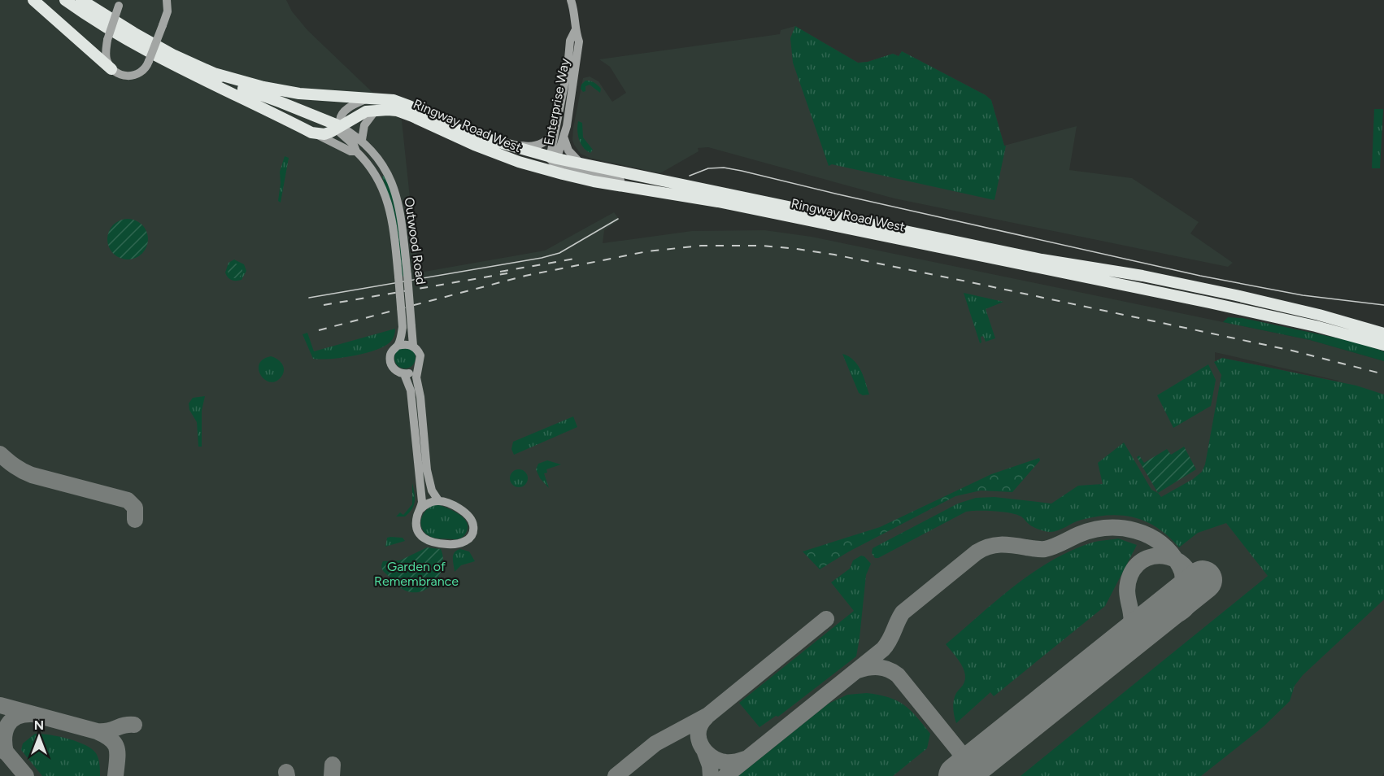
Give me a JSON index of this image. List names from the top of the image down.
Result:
{
  "streets": {
    "highway": ["Ringway Road West"],
    "street": ["Enterprise Way", "Outwood Road"]
  },
  "crossings": [
    ["Enterprise Way", "Ringway Road West"],
    ["Ringway Road West", "Outwood Road"]
  ],
  "parks": ["Garden of Remembrance"],
  "north": "top"
}
